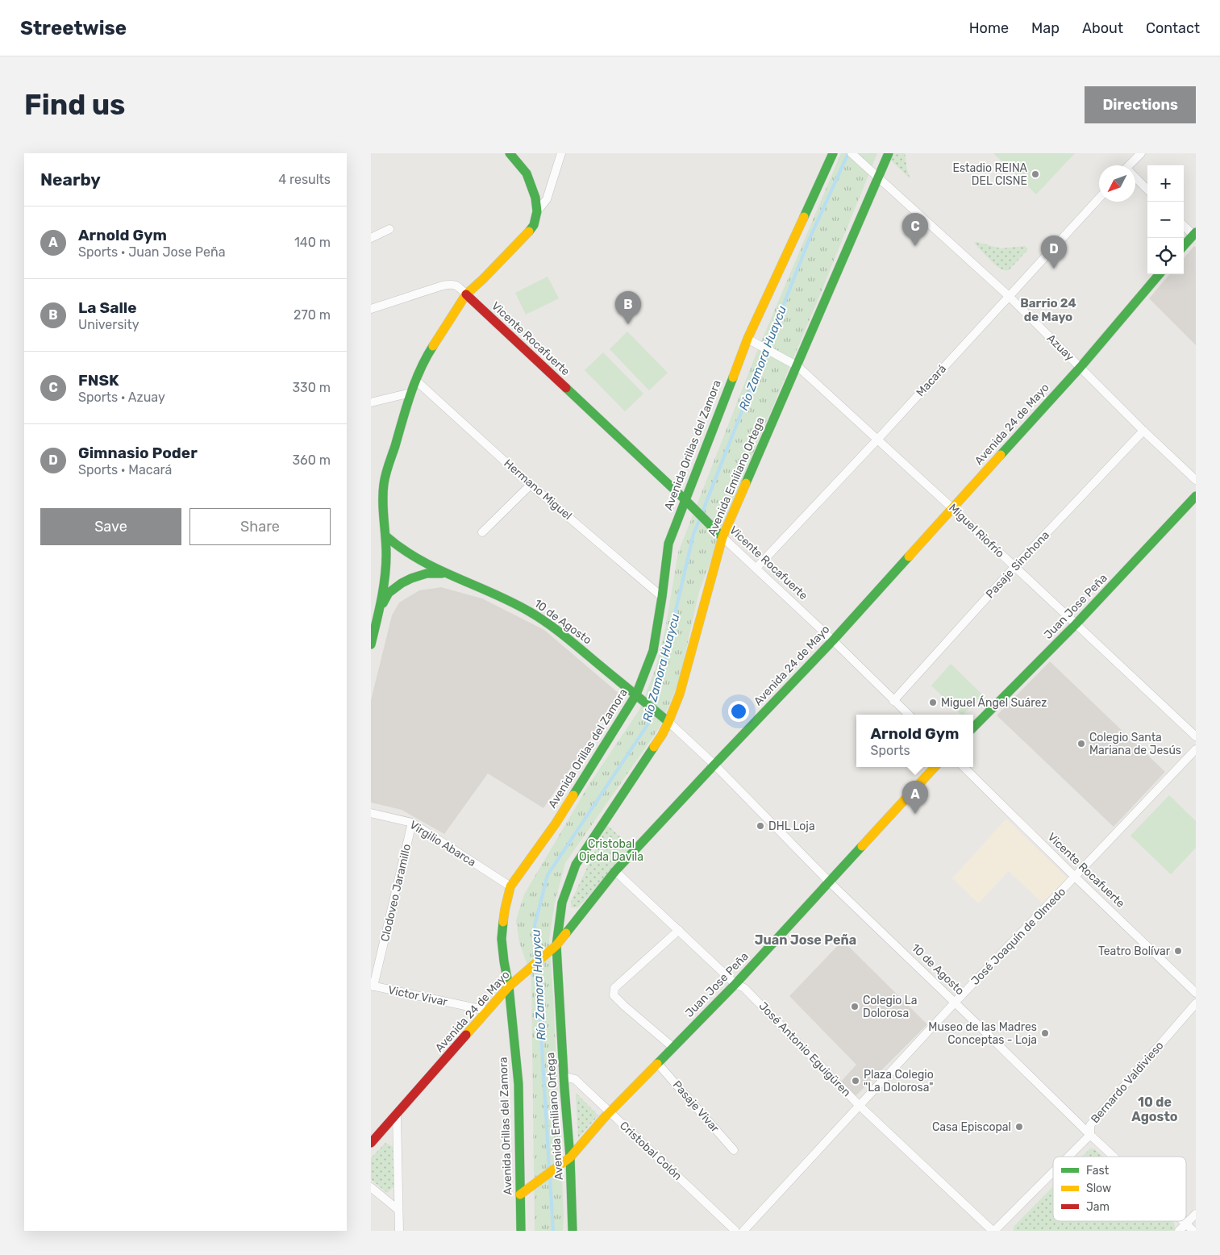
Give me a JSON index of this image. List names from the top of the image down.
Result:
{
  "streets": {
    "street": [
      "Vicente Rocafuerte",
      "Azuay",
      "Macará",
      "Avenida 24 de Mayo",
      "Avenida Orillas del Zamora",
      "Avenida Emiliano Ortega",
      "Hermano Miguel",
      "Miguel Riofrío",
      "Pasaje Sinchona",
      "Juan Jose Peña",
      "10 de Agosto",
      "Virgilio Abarca",
      "Clodoveo Jaramillo",
      "José Joaquín de Olmedo",
      "Victor Vivar",
      "José Antonio Eguigüren",
      "Bernardo Valdivieso",
      "Pasaje Vivar",
      "Cristobal Colón"
    ]
  },
  "crossings": [
    ["Vicente Rocafuerte", "Macará"],
    ["Vicente Rocafuerte", "Avenida 24 de Mayo"],
    ["Vicente Rocafuerte", "Avenida Orillas del Zamora"],
    ["Vicente Rocafuerte", "Avenida Emiliano Ortega"],
    ["Vicente Rocafuerte", "Pasaje Sinchona"],
    ["Vicente Rocafuerte", "José Joaquín de Olmedo"],
    ["Azuay", "Macará"],
    ["Azuay", "Avenida 24 de Mayo"],
    ["Azuay", "Avenida Emiliano Ortega"],
    ["Azuay", "Pasaje Sinchona"],
    ["Macará", "Miguel Riofrío"],
    ["Avenida 24 de Mayo", "Avenida Orillas del Zamora"],
    ["Avenida 24 de Mayo", "Avenida Emiliano Ortega"],
    ["Avenida 24 de Mayo", "Miguel Riofrío"],
    ["Avenida 24 de Mayo", "10 de Agosto"],
    ["Avenida 24 de Mayo", "Victor Vivar"],
    ["Avenida 24 de Mayo", "José Antonio Eguigüren"],
    ["Avenida Orillas del Zamora", "Hermano Miguel"],
    ["Avenida Orillas del Zamora", "Miguel Riofrío"],
    ["Avenida Orillas del Zamora", "Juan Jose Peña"],
    ["Avenida Orillas del Zamora", "10 de Agosto"],
    ["Avenida Orillas del Zamora", "Virgilio Abarca"],
    ["Avenida Emiliano Ortega", "Miguel Riofrío"],
    ["Avenida Emiliano Ortega", "Juan Jose Peña"],
    ["Avenida Emiliano Ortega", "10 de Agosto"],
    ["Avenida Emiliano Ortega", "Cristobal Colón"],
    ["Miguel Riofrío", "Pasaje Sinchona"],
    ["Miguel Riofrío", "Juan Jose Peña"],
    ["Juan Jose Peña", "10 de Agosto"],
    ["Juan Jose Peña", "José Antonio Eguigüren"],
    ["Juan Jose Peña", "Pasaje Vivar"],
    ["Juan Jose Peña", "Cristobal Colón"],
    ["10 de Agosto", "José Joaquín de Olmedo"],
    ["10 de Agosto", "Bernardo Valdivieso"],
    ["Virgilio Abarca", "Clodoveo Jaramillo"],
    ["Clodoveo Jaramillo", "Victor Vivar"],
    ["José Joaquín de Olmedo", "José Antonio Eguigüren"],
    ["José Antonio Eguigüren", "Bernardo Valdivieso"]
  ],
  "districts": ["Barrio 24 de Mayo", "Juan Jose Peña", "10 de Agosto"],
  "water": ["Río Zamora Huaycu"],
  "parks": ["Cristobal Ojeda Davila"],
  "places": [
    "Estadio REINA DEL CISNE",
    "Miguel Ángel Suárez",
    "Colegio Santa Mariana de Jesús",
    "DHL Loja",
    "Teatro Bolívar",
    "Colegio La Dolorosa",
    "Museo de las Madres Conceptas - Loja",
    "Plaza Colegio \"La Dolorosa\"",
    "Casa Episcopal"
  ],
  "legend": ["Fast", "Slow", "Jam"],
  "north": "bottom left",
  "page": {
    "header": "Streetwise",
    "nav": [
      "Home",
      "Map",
      "About",
      "Contact"
    ],
    "buttons": [
      "Directions",
      ["Save", "Share"]
    ],
    "title": "Find us",
    "heading": ["Nearby", "4 results"],
    "map_buttons": ["+", "−"],
    "list": [
      {
        "mark": "A",
        "name": "Arnold Gym",
        "note": "Sports · Juan Jose Peña",
        "value": "140 m"
      },
      {
        "mark": "B",
        "name": "La Salle",
        "note": "University",
        "value": "270 m"
      },
      {
        "mark": "C",
        "name": "FNSK",
        "note": "Sports · Azuay",
        "value": "330 m"
      },
      {
        "mark": "D",
        "name": "Gimnasio Poder",
        "note": "Sports · Macará",
        "value": "360 m"
      }
    ],
    "pins": [
      "C",
      "D",
      "B",
      "A"
    ],
    "popup": ["Arnold Gym", "Sports"]
  }
}
